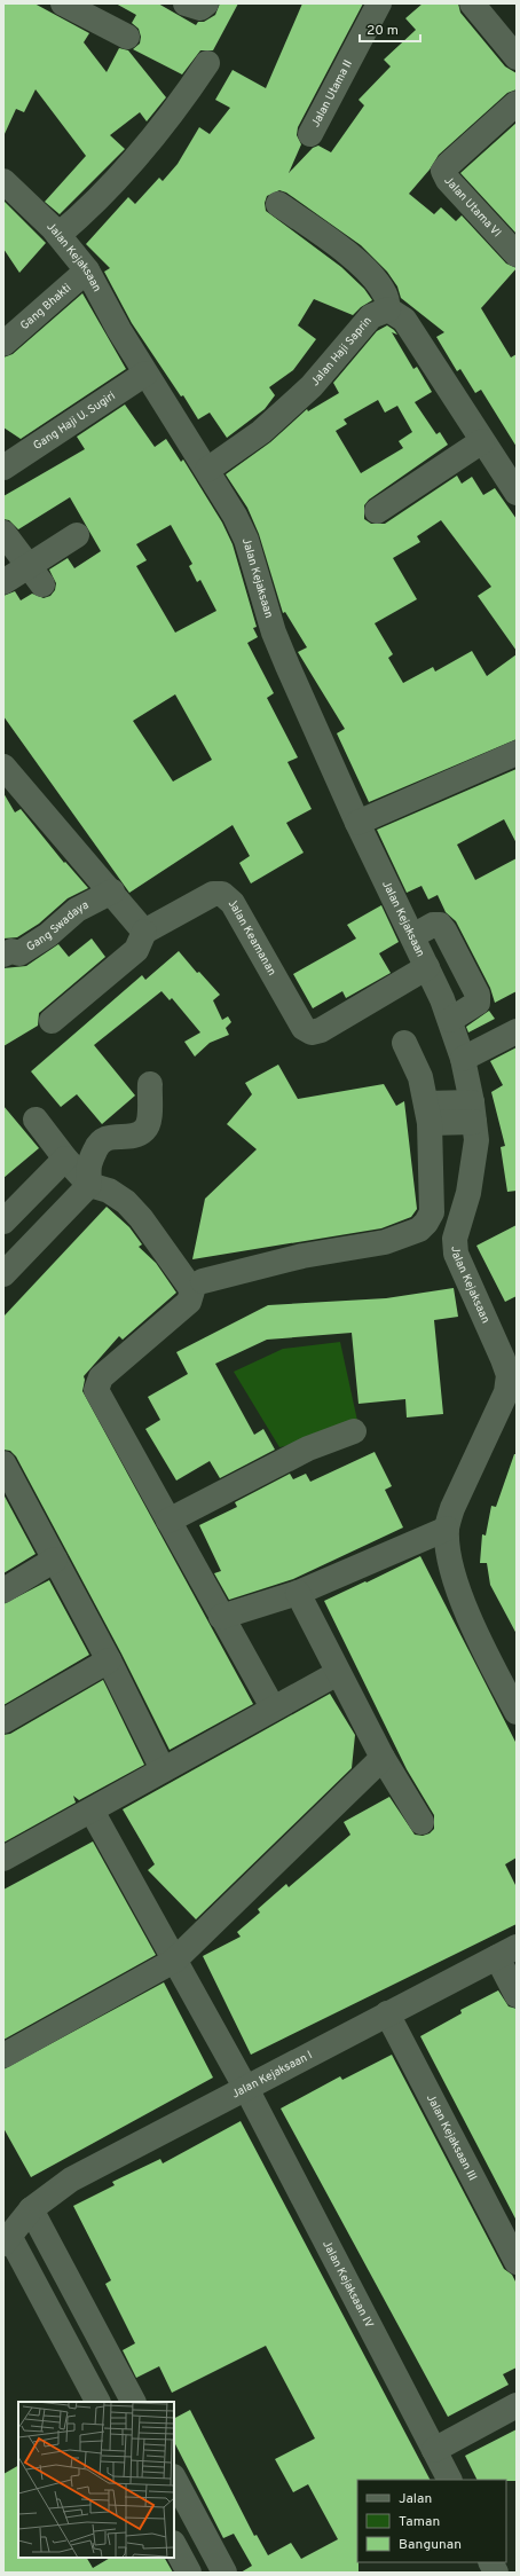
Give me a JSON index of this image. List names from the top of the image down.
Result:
{
  "streets": {
    "street": [
      "Jalan Utama II",
      "Jalan Utama VI",
      "Jalan Kejaksaan",
      "Gang Bhakti",
      "Jalan Haji Saprin",
      "Gang Haji U. Sugiri",
      "Gang Swadaya",
      "Jalan Keamanan",
      "Jalan Kejaksaan I",
      "Jalan Kejaksaan III",
      "Jalan Kejaksaan IV"
    ]
  },
  "crossings": [
    ["Jalan Kejaksaan", "Gang Bhakti"],
    ["Jalan Kejaksaan", "Jalan Haji Saprin"],
    ["Jalan Kejaksaan", "Gang Haji U. Sugiri"],
    ["Jalan Kejaksaan", "Jalan Keamanan"],
    ["Jalan Kejaksaan I", "Jalan Kejaksaan III"],
    ["Jalan Kejaksaan I", "Jalan Kejaksaan IV"]
  ],
  "legend": ["Jalan", "Taman", "Bangunan"],
  "scale_bar": "20 m"
}
